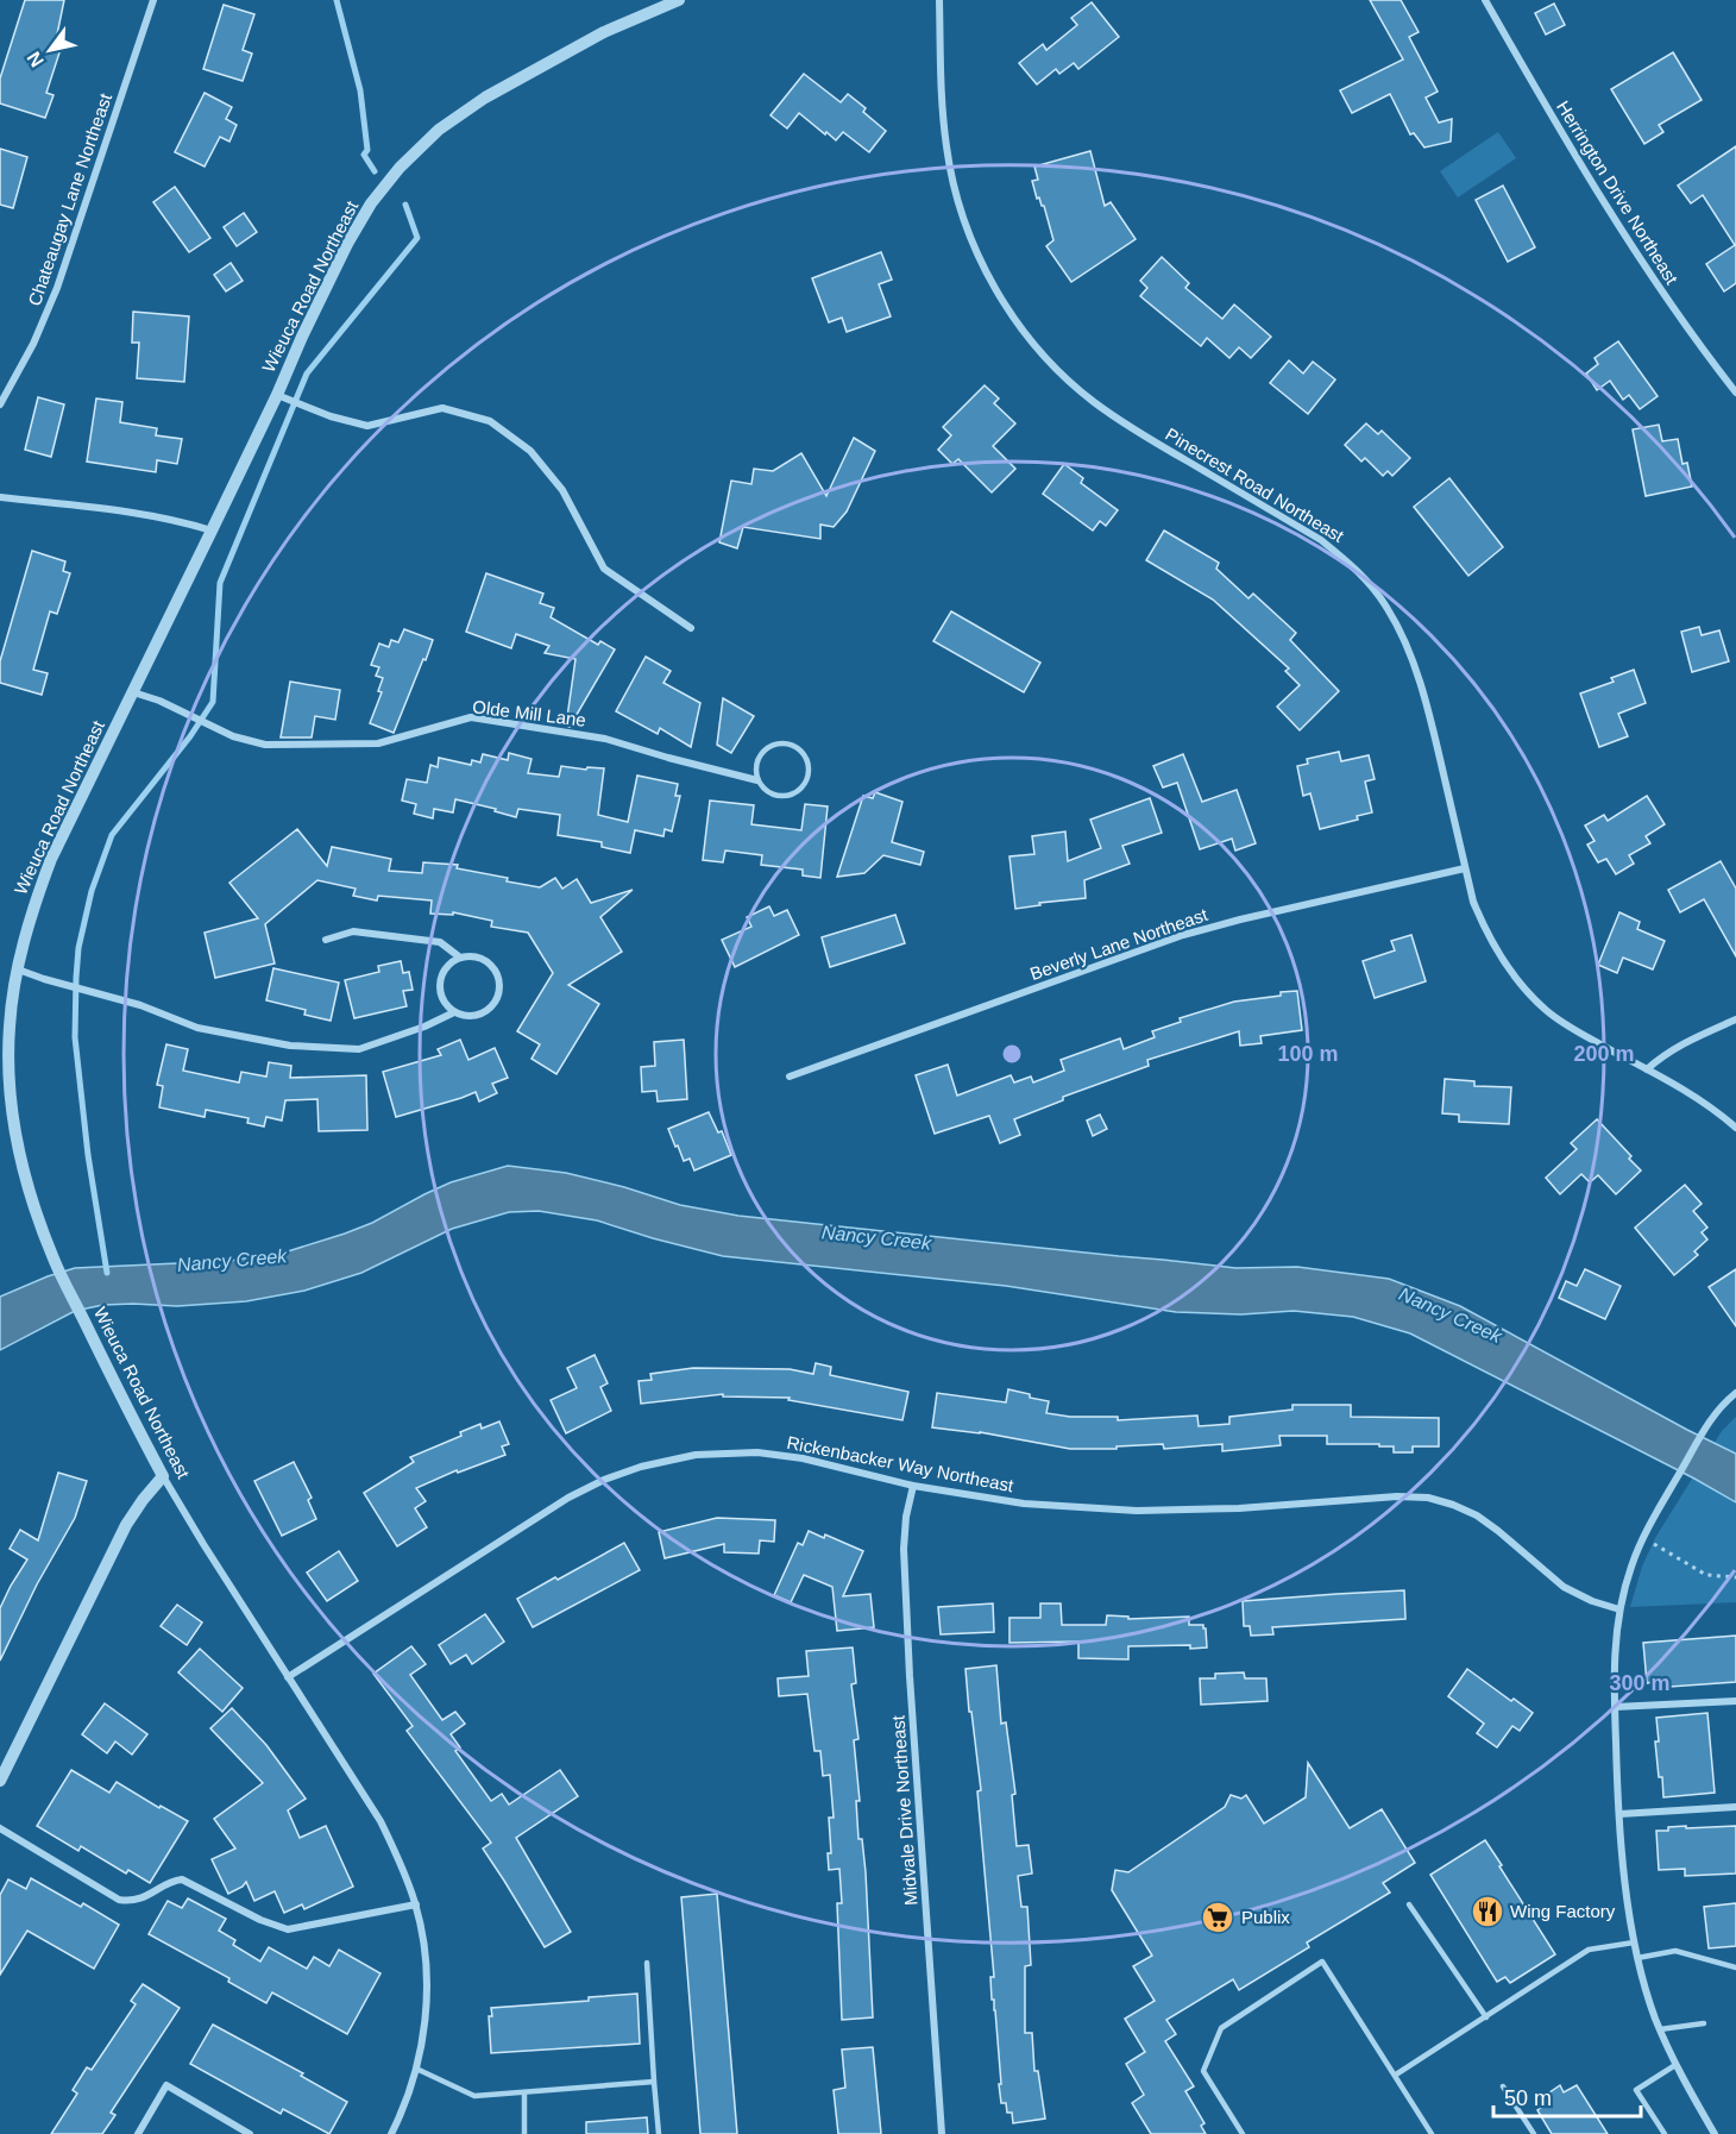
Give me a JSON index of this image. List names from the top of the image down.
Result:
{
  "streets": {
    "street": [
      "Herrington Drive Northeast",
      "Chateaugay Lane Northeast",
      "Wieuca Road Northeast",
      "Pinecrest Road Northeast",
      "Olde Mill Lane",
      "Beverly Lane Northeast",
      "Rickenbacker Way Northeast",
      "Midvale Drive Northeast"
    ]
  },
  "crossings": [
    ["Wieuca Road Northeast", "Olde Mill Lane"],
    ["Wieuca Road Northeast", "Rickenbacker Way Northeast"],
    ["Pinecrest Road Northeast", "Beverly Lane Northeast"],
    ["Rickenbacker Way Northeast", "Midvale Drive Northeast"]
  ],
  "water": ["Nancy Creek"],
  "places": {
    "restaurant": ["Wing Factory"],
    "supermarket": ["Publix"]
  },
  "scale_bar": "50 m",
  "north": "bottom left",
  "rings": ["100 m", "200 m", "300 m"]
}
